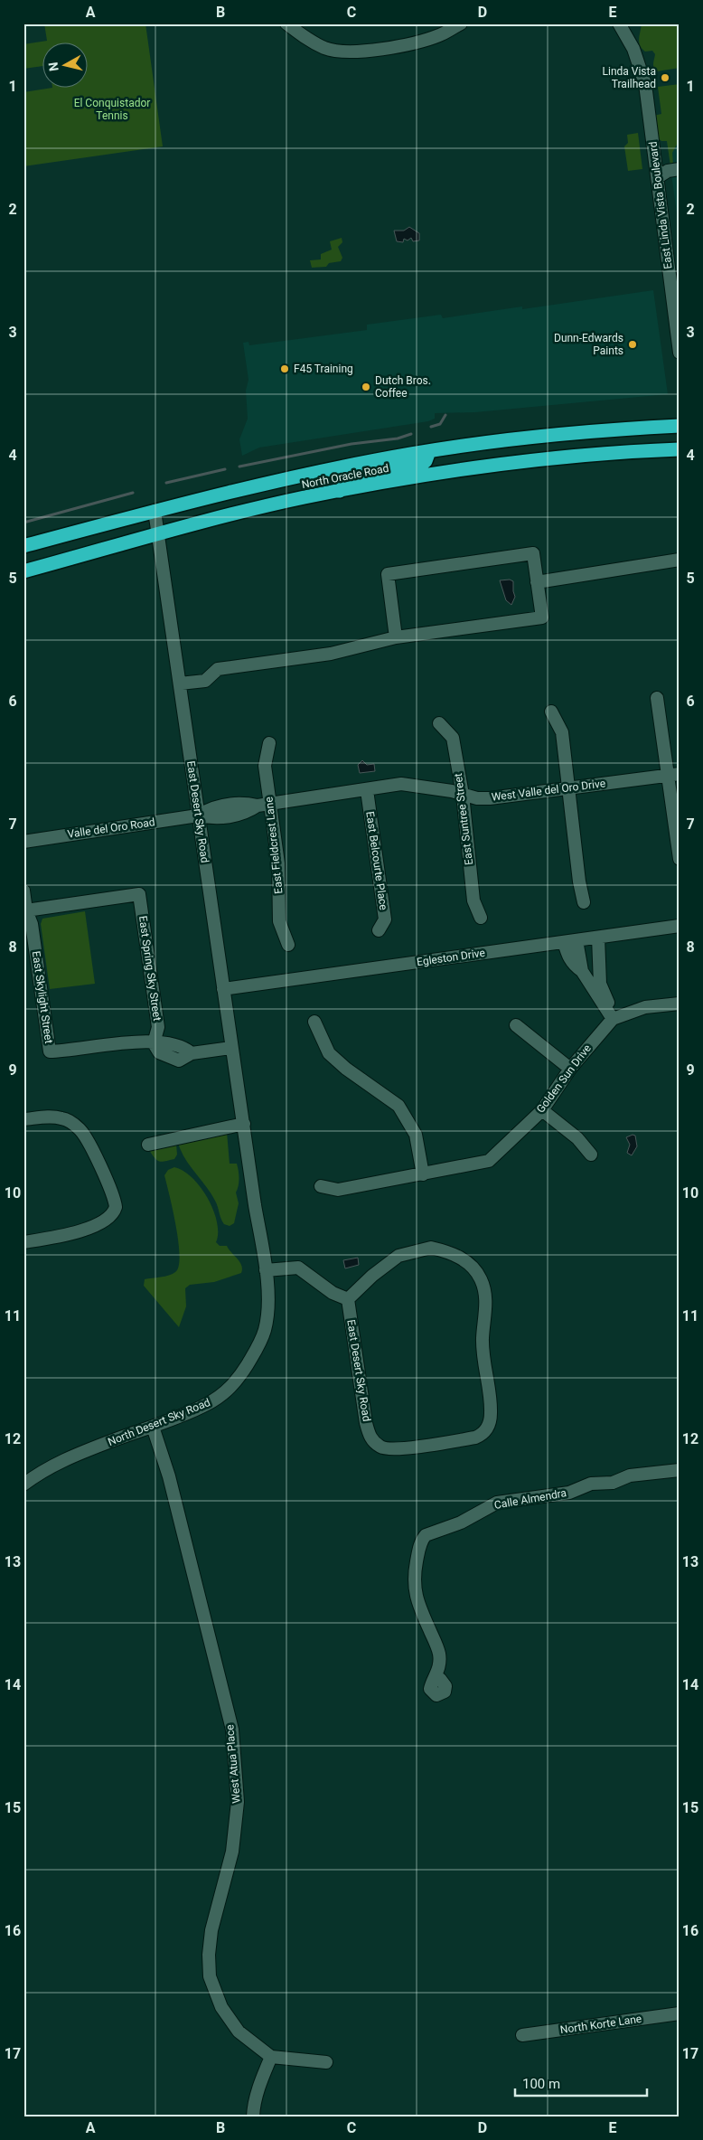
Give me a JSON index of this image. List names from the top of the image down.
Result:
{
  "streets": {
    "highway": ["North Oracle Road"],
    "street": [
      "East Linda Vista Boulevard",
      "West Valle del Oro Drive",
      "East Desert Sky Road",
      "East Suntree Street",
      "Valle del Oro Road",
      "East Fieldcrest Lane",
      "East Belcourte Place",
      "Egleston Drive",
      "East Spring Sky Street",
      "East Skylight Street",
      "Golden Sun Drive",
      "North Desert Sky Road",
      "Calle Almendra",
      "West Atua Place",
      "North Korte Lane"
    ]
  },
  "crossings": [
    ["North Oracle Road", "East Desert Sky Road"],
    ["West Valle del Oro Drive", "East Desert Sky Road"],
    ["West Valle del Oro Drive", "East Suntree Street"],
    ["West Valle del Oro Drive", "Valle del Oro Road"],
    ["West Valle del Oro Drive", "East Fieldcrest Lane"],
    ["West Valle del Oro Drive", "East Belcourte Place"],
    ["East Desert Sky Road", "Valle del Oro Road"],
    ["East Desert Sky Road", "Egleston Drive"],
    ["East Desert Sky Road", "North Desert Sky Road"],
    ["East Spring Sky Street", "East Skylight Street"],
    ["North Desert Sky Road", "West Atua Place"]
  ],
  "parks": ["El Conquistador Tennis"],
  "places": [
    "Linda Vista Trailhead",
    "Dunn-Edwards Paints",
    "F45 Training",
    "Dutch Bros. Coffee"
  ],
  "scale_bar": "100 m",
  "north": "left",
  "grid": {
    "columns": [
      "A",
      "B",
      "C",
      "D",
      "E"
    ],
    "rows": [
      "1",
      "2",
      "3",
      "4",
      "5",
      "6",
      "7",
      "8",
      "9",
      "10",
      "11",
      "12",
      "13",
      "14",
      "15",
      "16",
      "17"
    ]
  }
}
